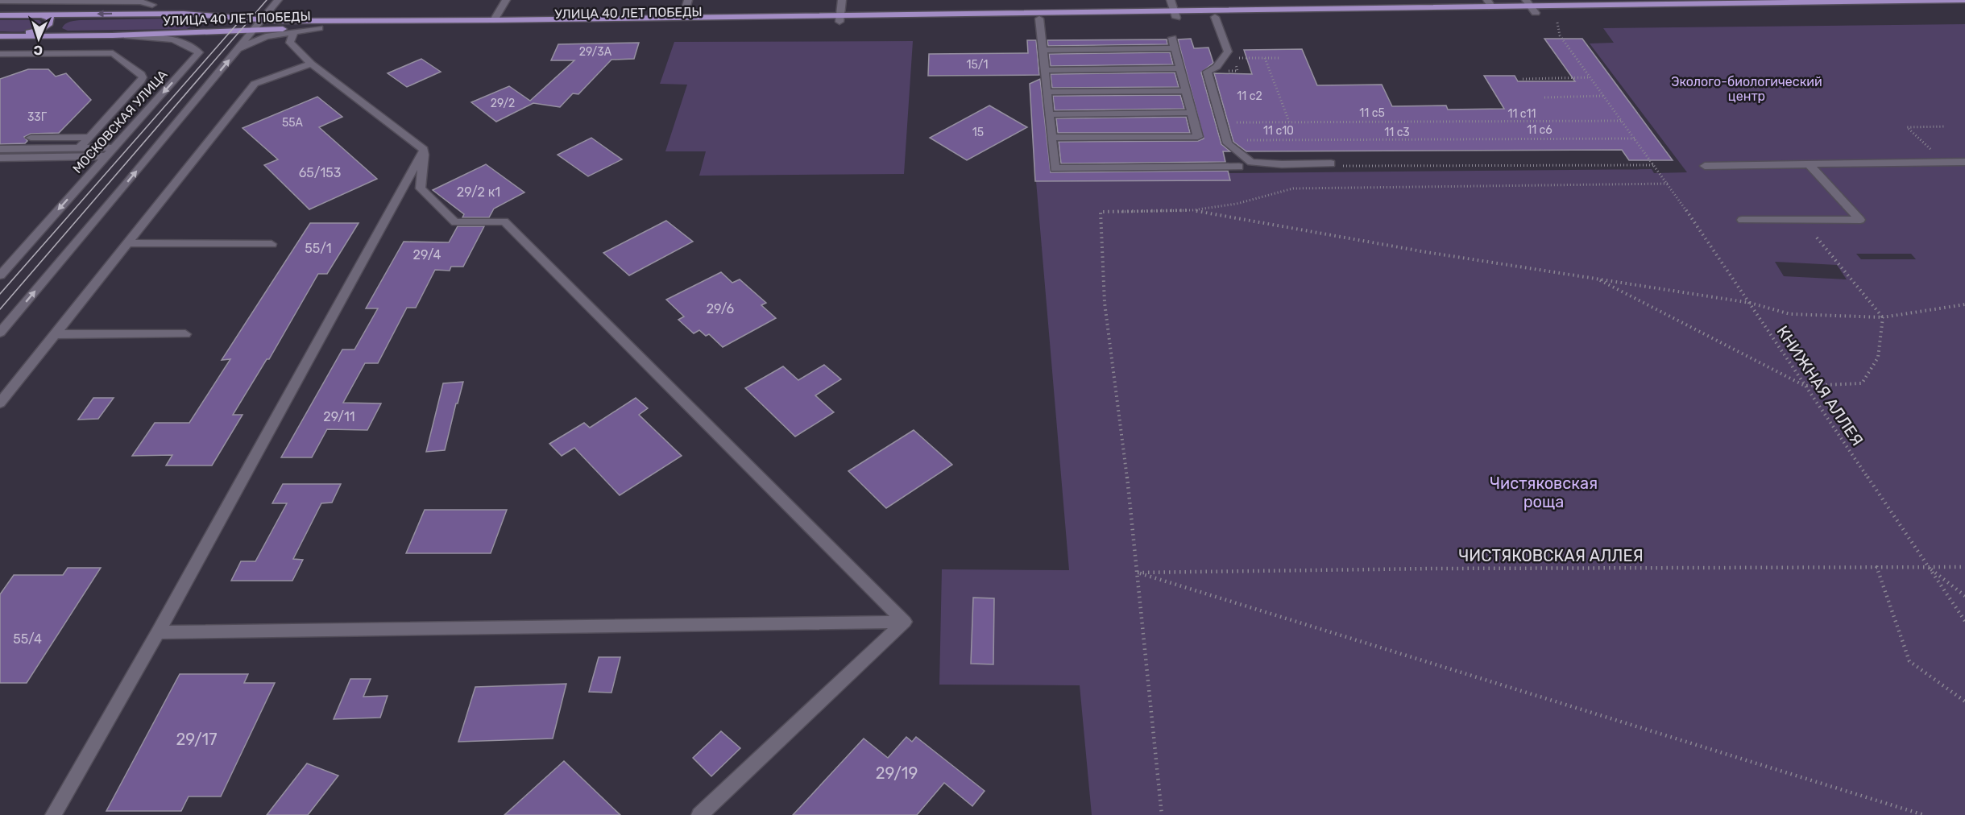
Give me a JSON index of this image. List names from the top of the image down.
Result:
{
  "streets": {
    "main road": ["УЛИЦА 40 ЛЕТ ПОБЕДЫ"],
    "street": ["МОСКОВСКАЯ УЛИЦА"],
    "path": ["КНИЖНАЯ АЛЛЕЯ", "ЧИСТЯКОВСКАЯ АЛЛЕЯ"]
  },
  "crossings": [
    ["УЛИЦА 40 ЛЕТ ПОБЕДЫ", "МОСКОВСКАЯ УЛИЦА"],
    ["КНИЖНАЯ АЛЛЕЯ", "ЧИСТЯКОВСКАЯ АЛЛЕЯ"]
  ],
  "parks": ["Эколого-биологический центр", "Чистяковская роща"],
  "house_numbers": [
    "29/3А",
    "15/1",
    "11 с2",
    "29/2",
    "11 с5",
    "11 с11",
    "33Г",
    "55А",
    "11 с6",
    "11 с10",
    "15",
    "11 с3",
    "65/153",
    "29/2 к1",
    "55/1",
    "29/4",
    "29/6",
    "29/11",
    "55/4",
    "29/17",
    "29/19"
  ],
  "north": "bottom"
}
